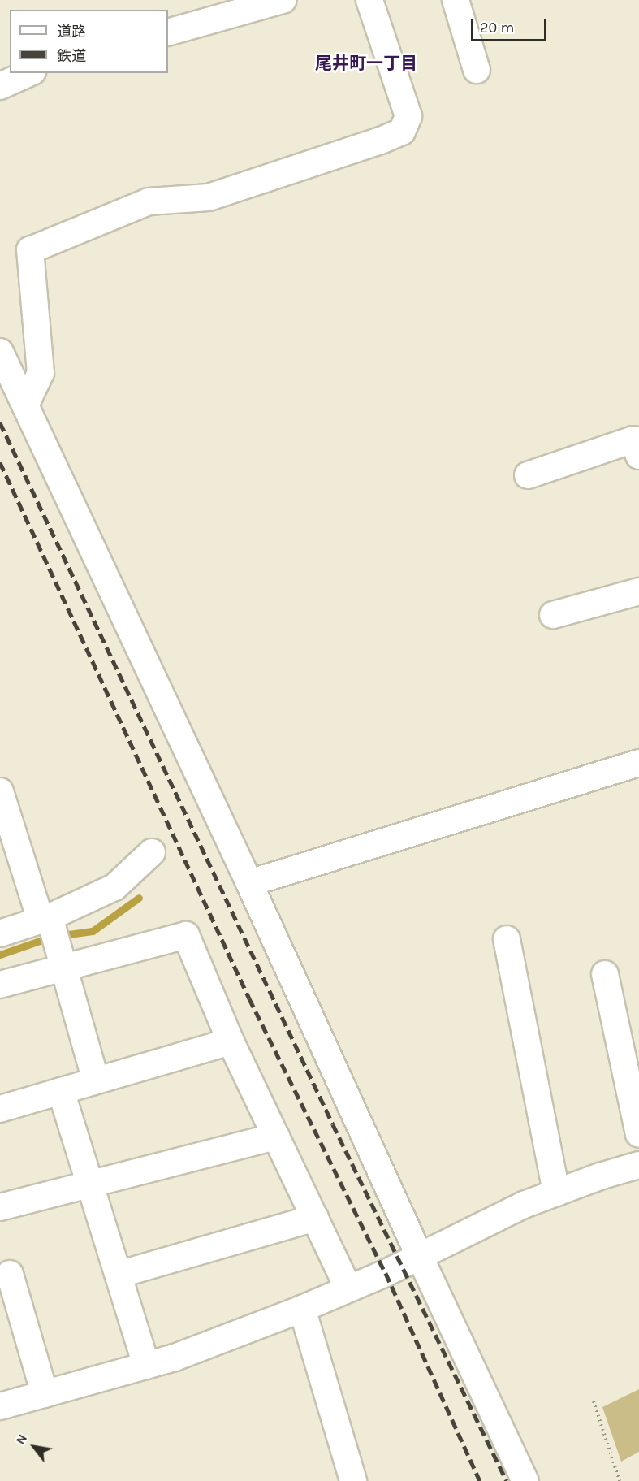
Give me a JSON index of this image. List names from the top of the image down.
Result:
{
  "districts": ["尾井町一丁目"],
  "legend": ["道路", "鉄道"],
  "scale_bar": "20 m",
  "north": "top left"
}
